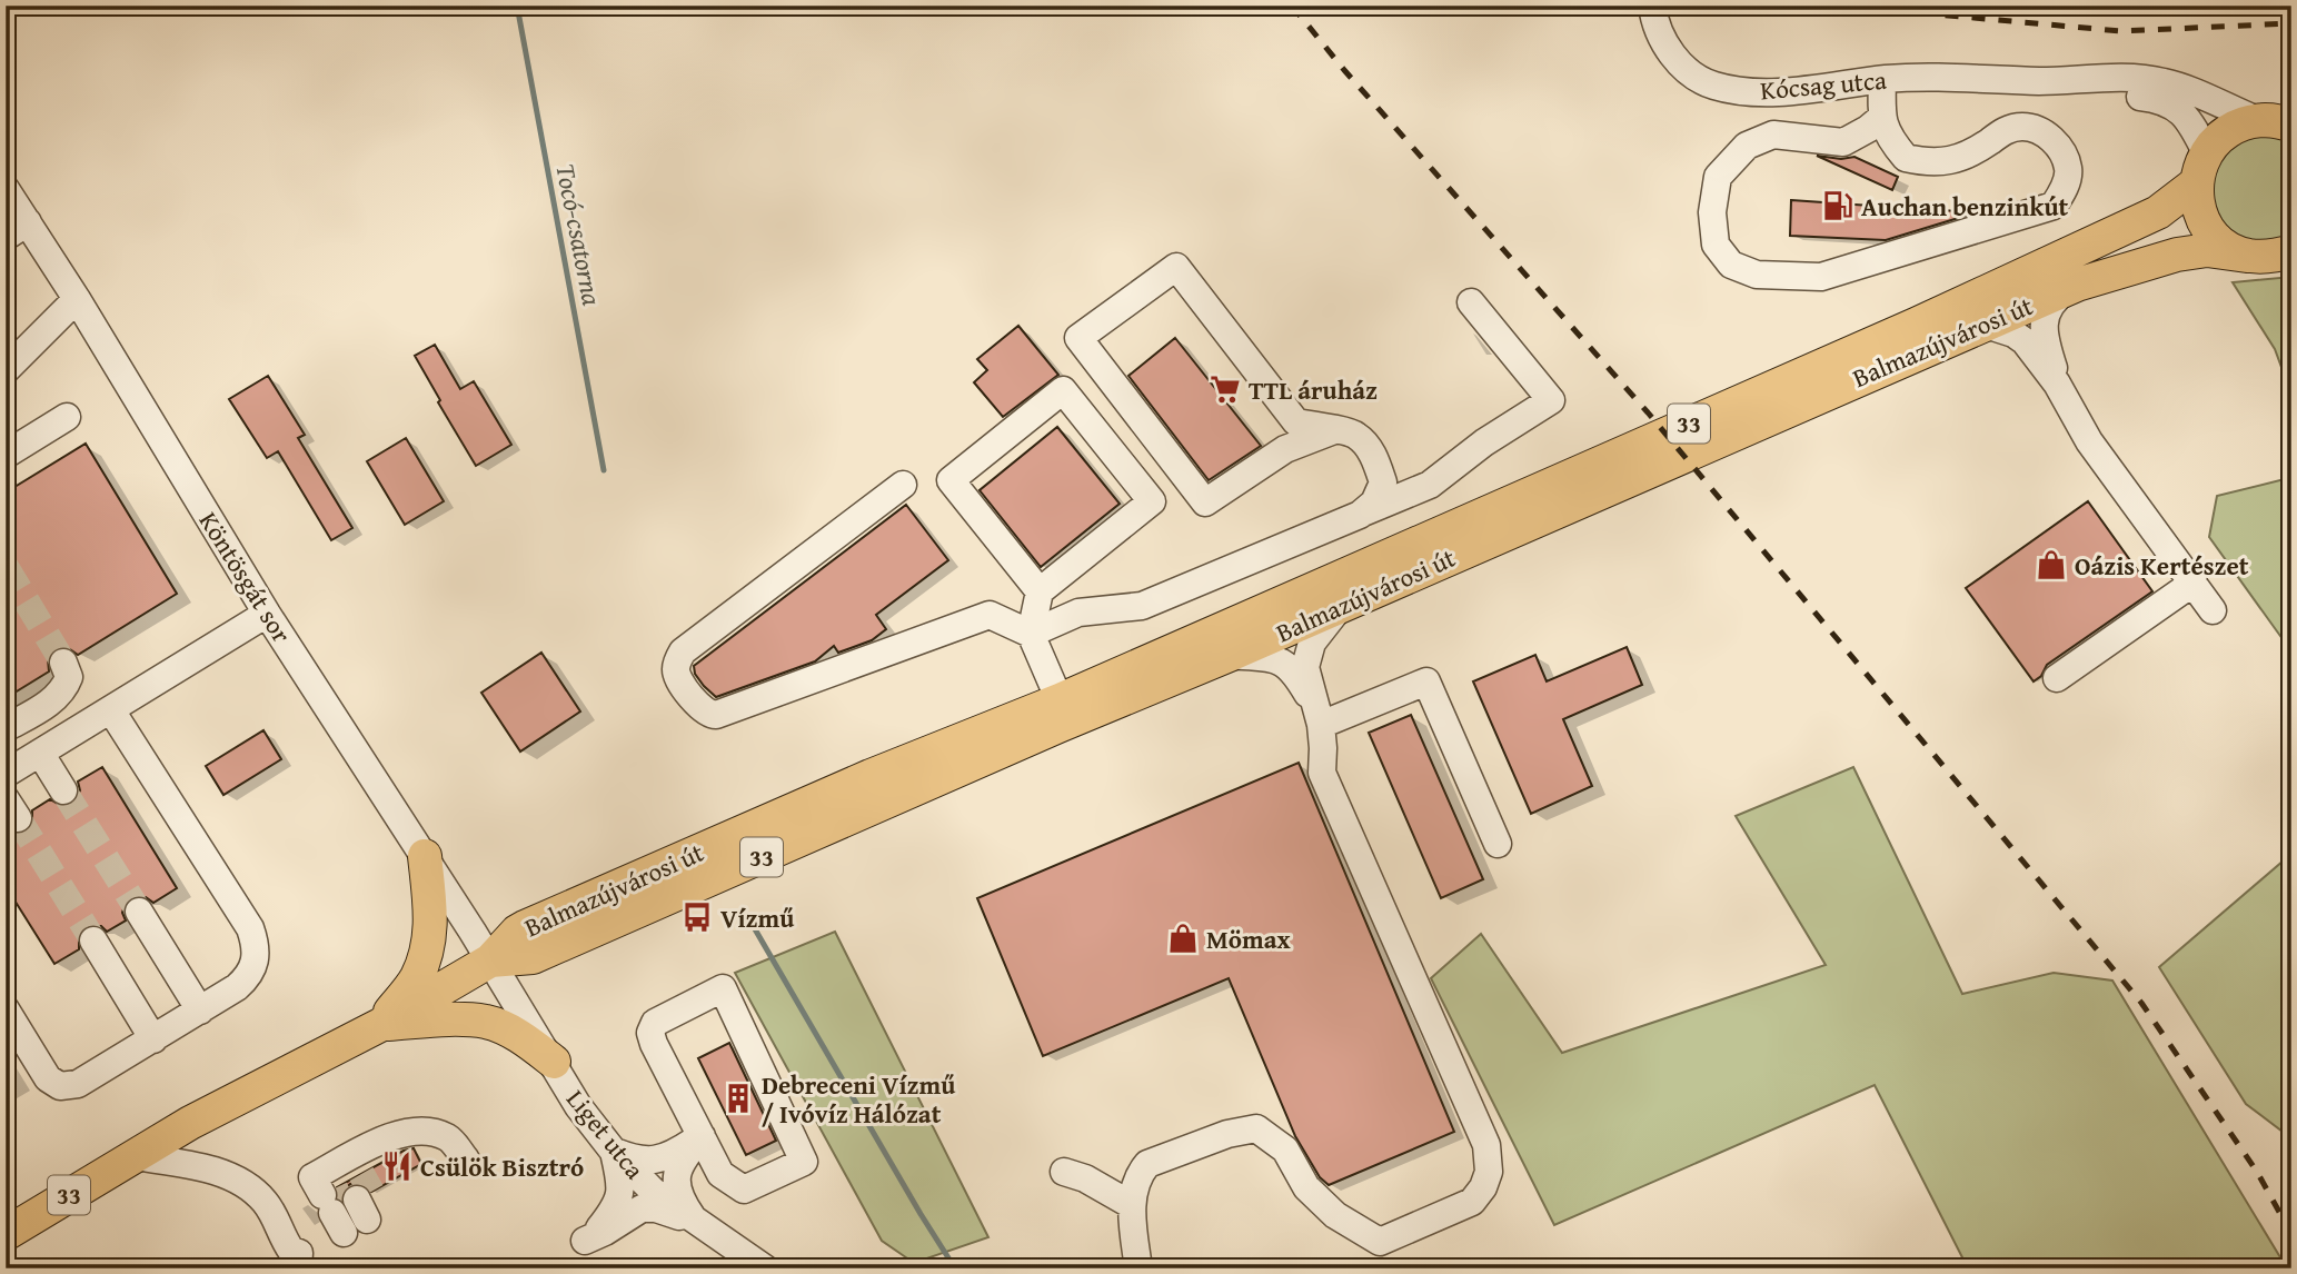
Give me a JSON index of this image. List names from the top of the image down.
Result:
{
  "streets": {
    "main road": ["Balmazújvárosi út", "33"],
    "street": ["Kócsag utca", "Köntösgát sor", "Liget utca"]
  },
  "crossings": [
    ["Balmazújvárosi út", "33"],
    ["Balmazújvárosi út", "Köntösgát sor"],
    ["Balmazújvárosi út", "Liget utca"],
    ["Köntösgát sor", "Liget utca"]
  ],
  "water": ["Tocó-csatorna"],
  "places": {
    "fuel station": ["Auchan benzinkút"],
    "supermarket": ["TTL áruház"],
    "shop": ["Oázis Kertészet", "Mömax"],
    "bus stop": ["Vízmű"],
    "building": ["Debreceni Vízmű / Ivóvíz Hálózat"],
    "restaurant": ["Csülök Bisztró"]
  }
}
